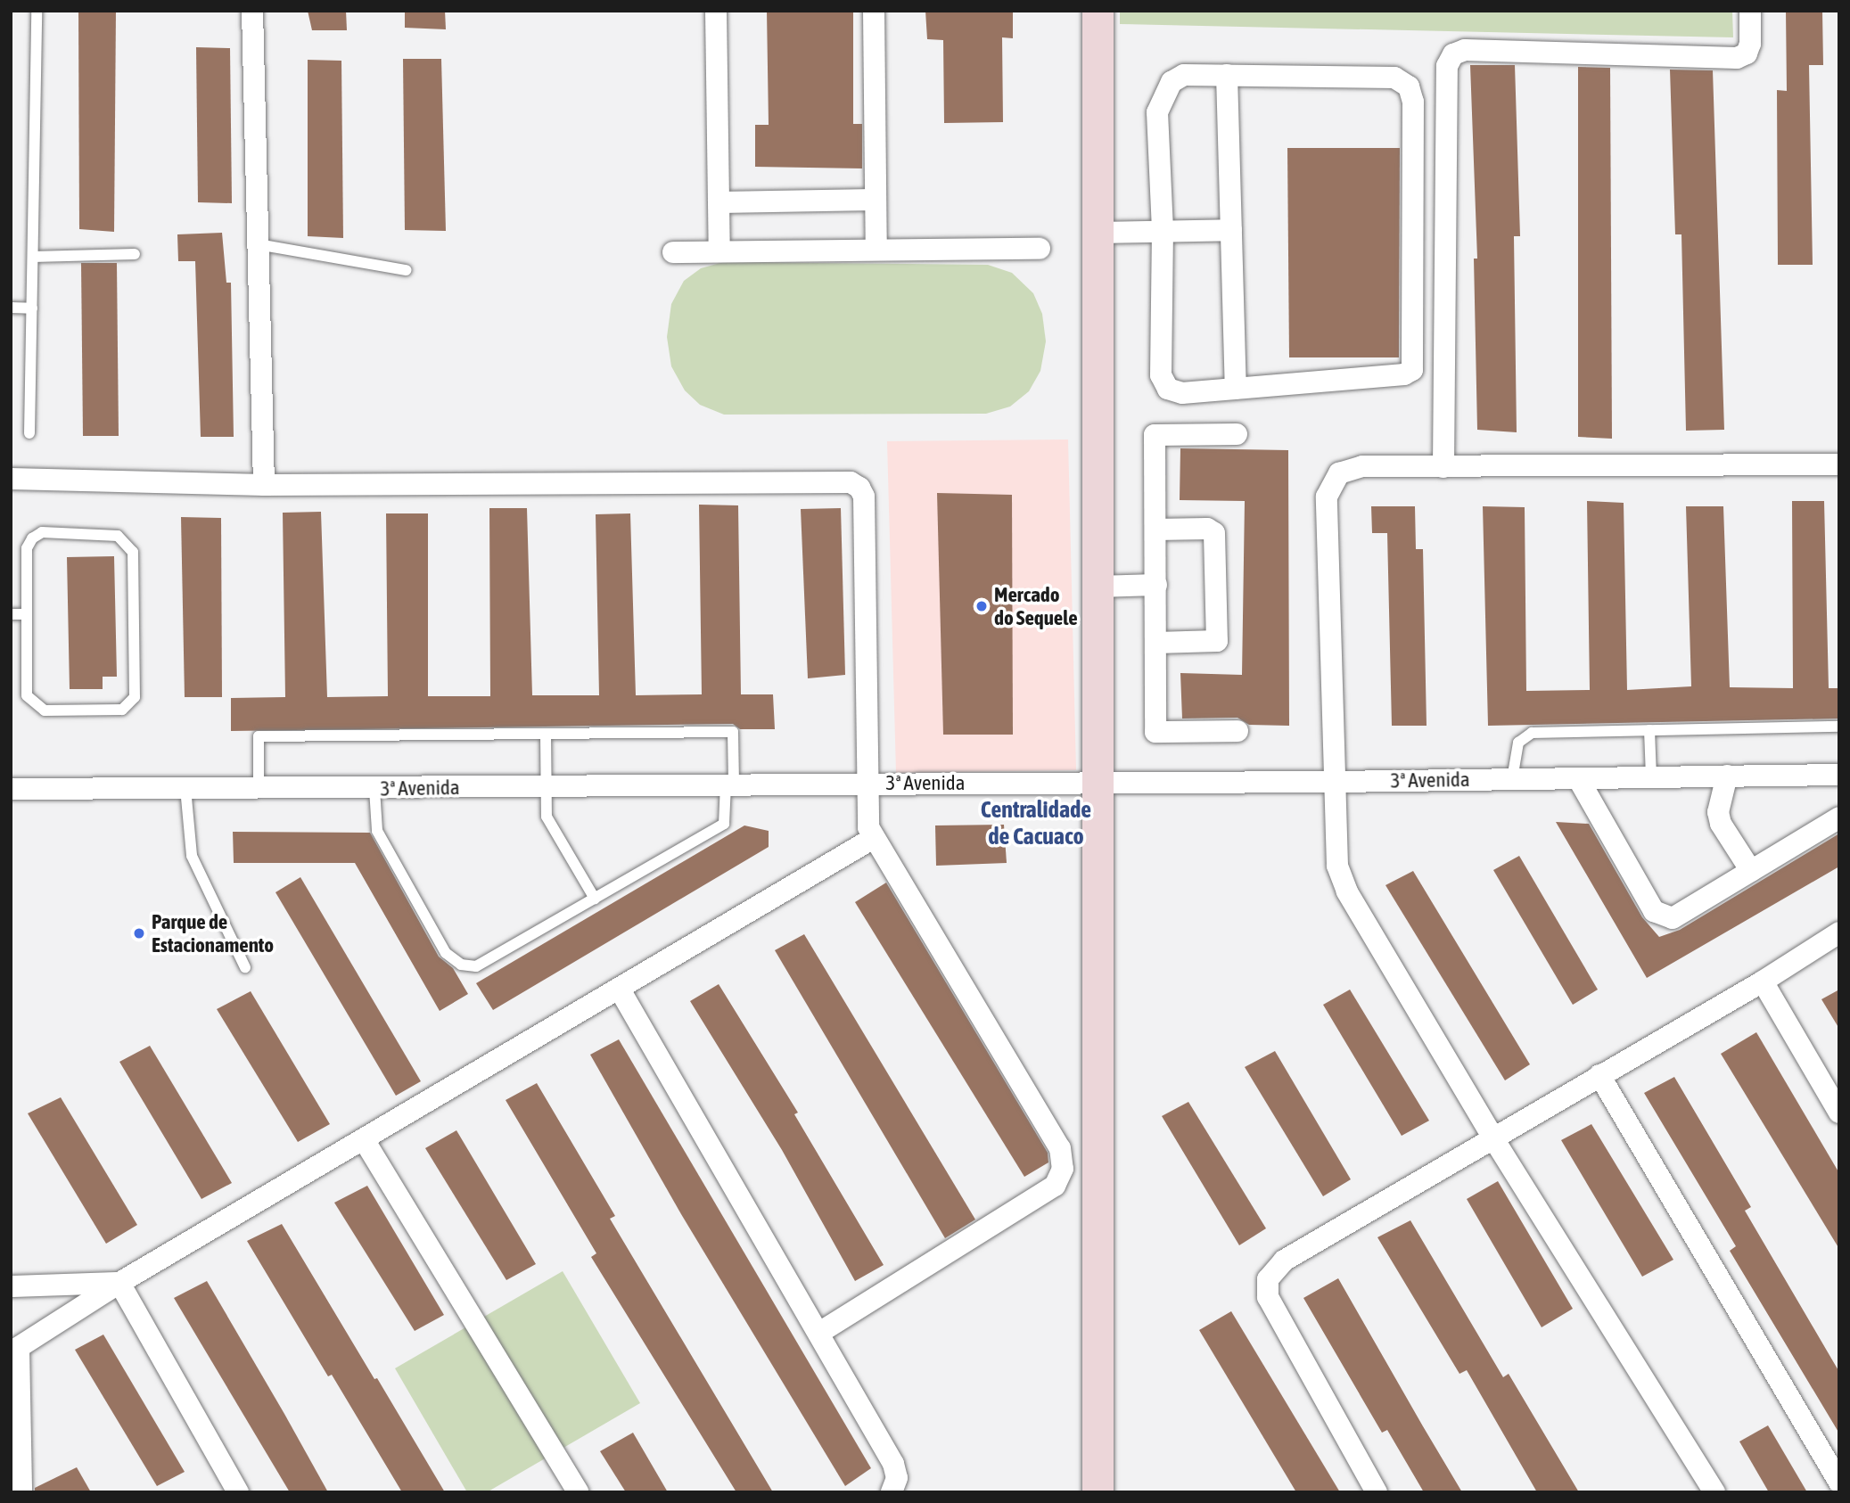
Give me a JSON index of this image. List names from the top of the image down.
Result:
{
  "streets": {
    "street": ["3ª Avenida"]
  },
  "districts": ["Centralidade de Cacuaco"],
  "places": ["Mercado do Sequele", "Parque de Estacionamento"]
}
